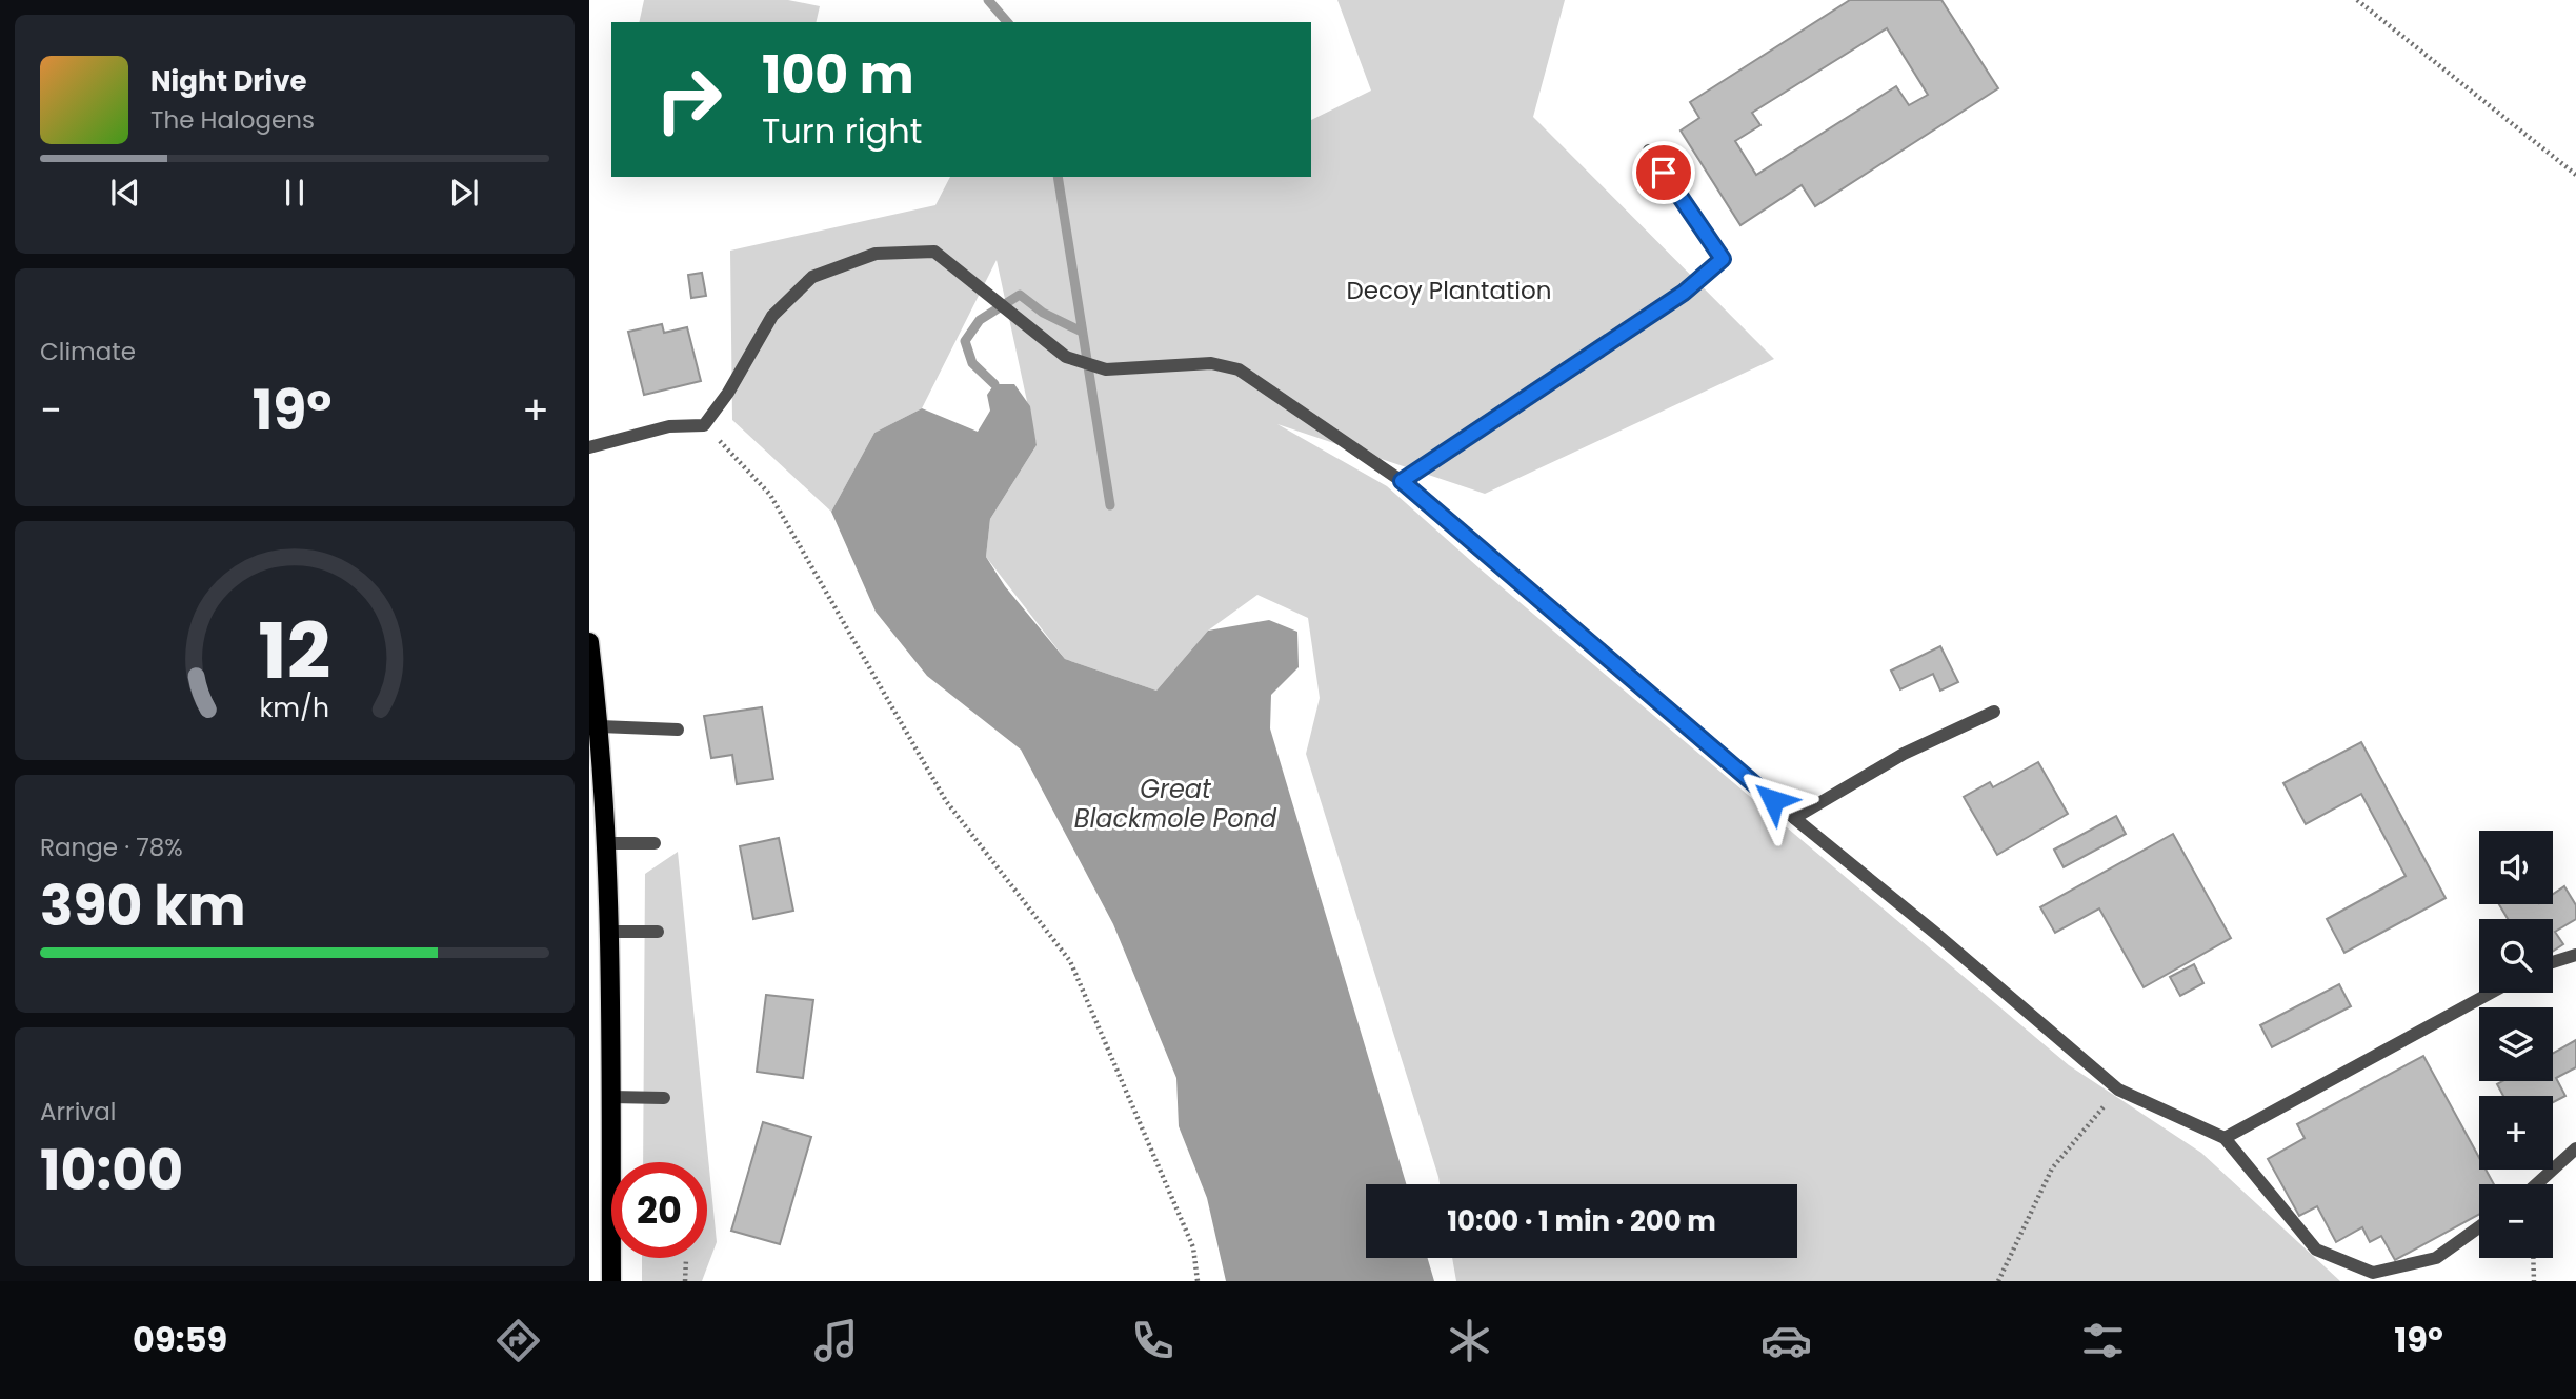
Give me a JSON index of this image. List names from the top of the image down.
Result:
{
  "water": ["Great Blackmole Pond"],
  "parks": ["Decoy Plantation"],
  "page": {
    "turn": ["100 m", "Turn right"],
    "song": ["Night Drive", "The Halogens"],
    "tile": [
      "Climate",
      ["Range · 78%", "390 km"],
      ["Arrival", "10:00"]
    ],
    "heat": ["−", "19°", "+"],
    "map_buttons": ["+", "−"],
    "limit": "20",
    "trip": "10:00 · 1 min · 200 m",
    "tabs": ["09:59", "19°"],
    "gauge": ["12", "km/h"]
  }
}
